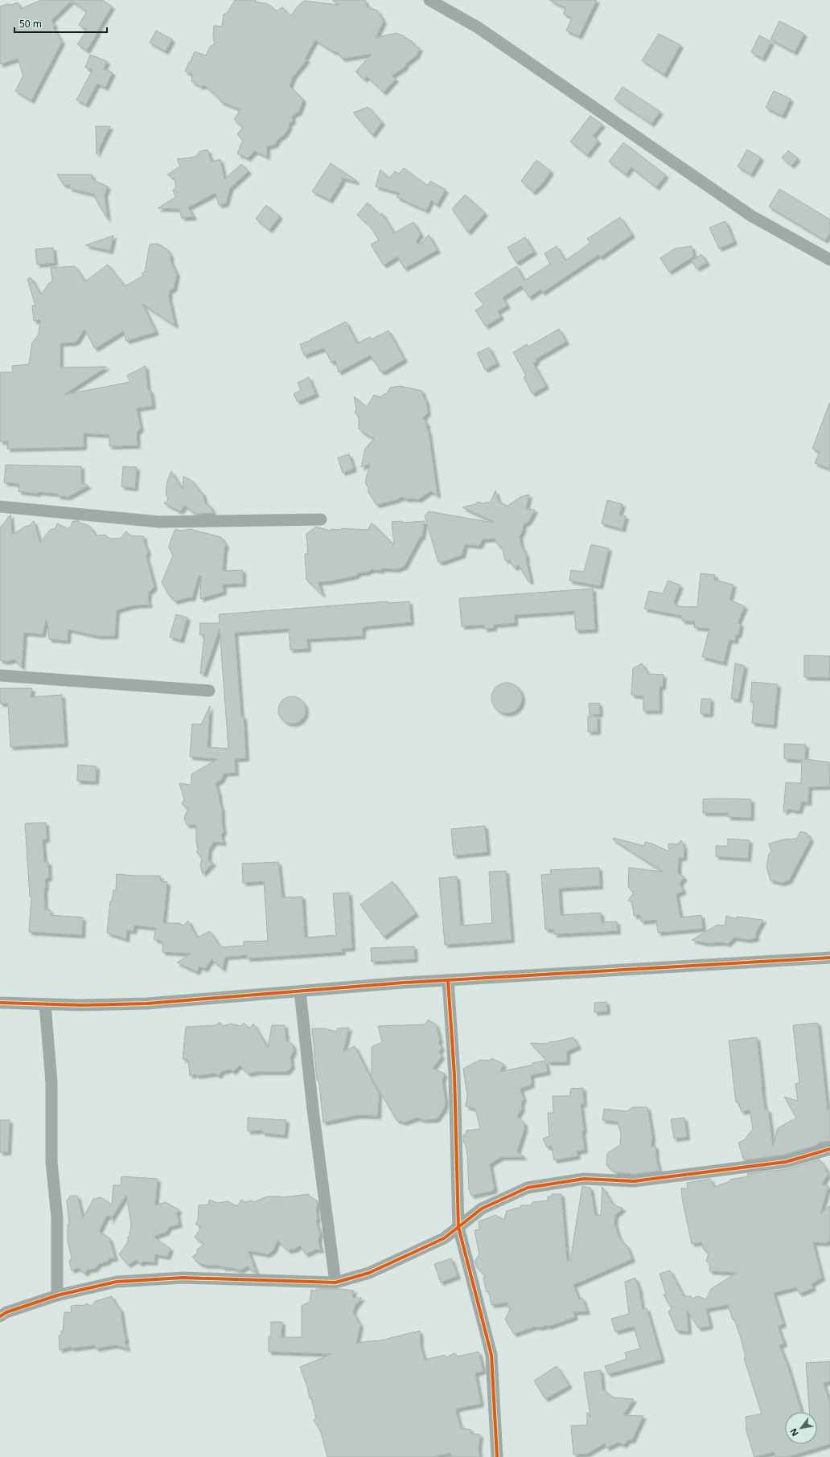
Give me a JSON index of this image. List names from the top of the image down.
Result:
{
  "scale_bar": "50 m",
  "north": "bottom left"
}
